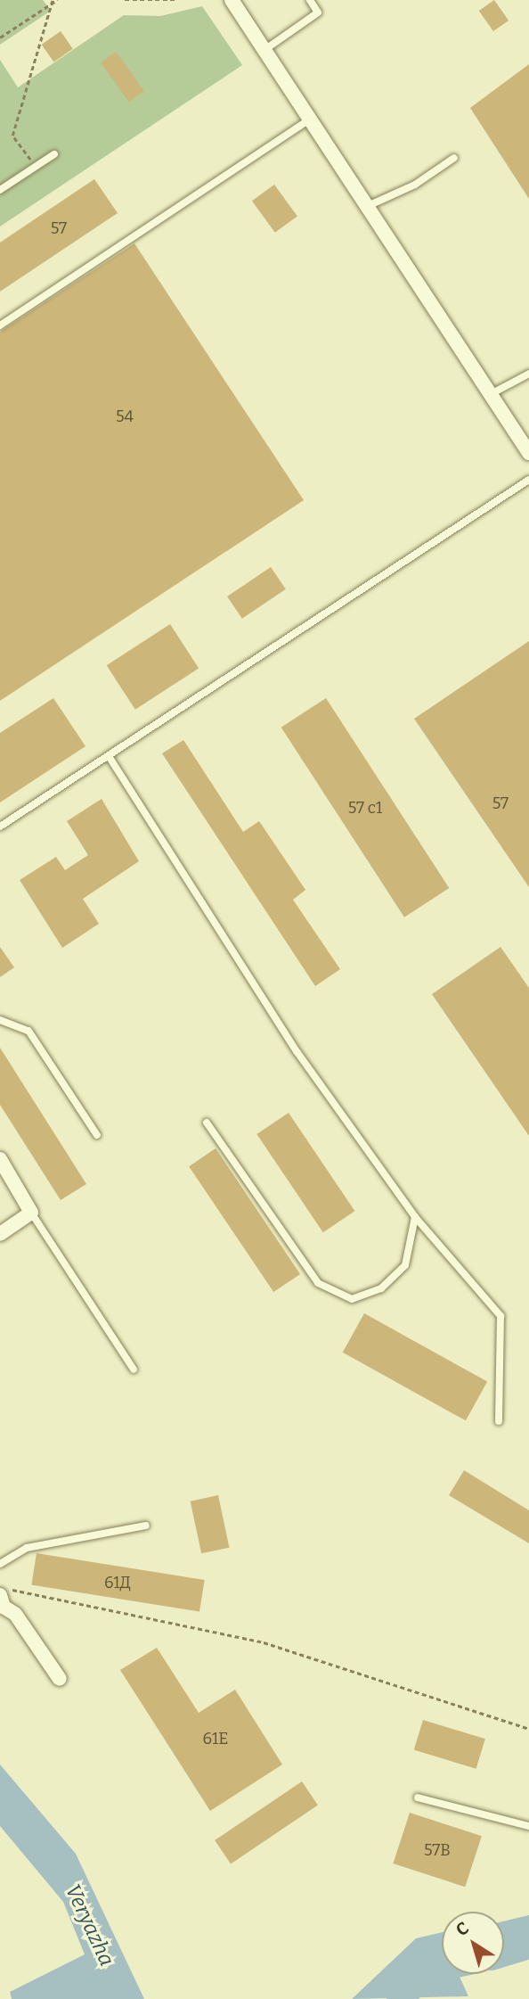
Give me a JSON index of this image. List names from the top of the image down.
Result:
{
  "water": ["Veryazha"],
  "house_numbers": [
    "57",
    "54",
    "57",
    "57 с1",
    "61Д",
    "61Е",
    "57В"
  ],
  "north": "top left"
}
